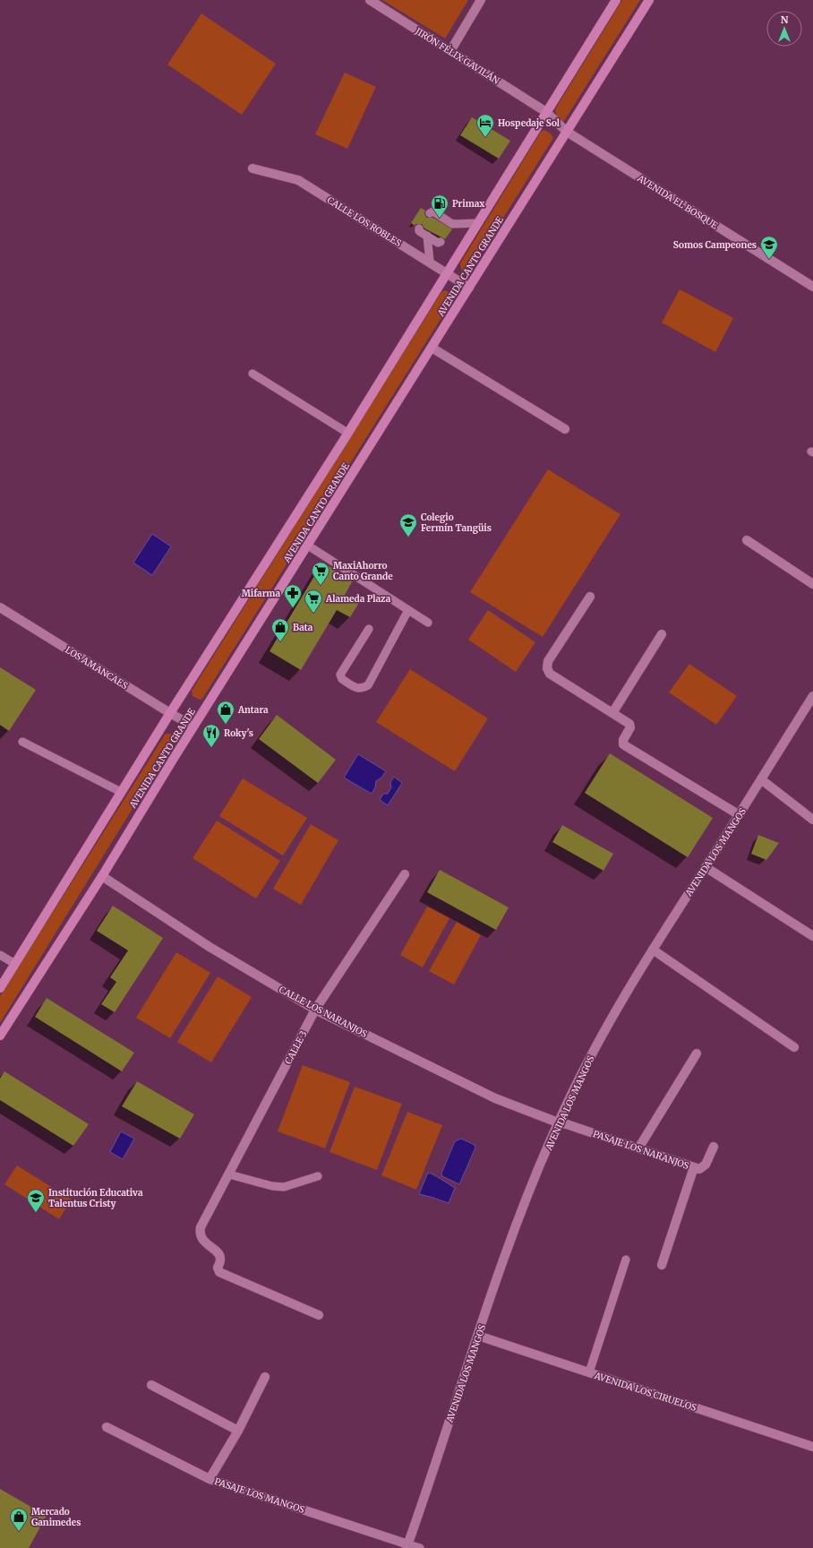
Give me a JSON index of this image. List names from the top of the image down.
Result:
{
  "streets": {
    "main road": ["AVENIDA CANTO GRANDE"],
    "street": [
      "JIRÓN FÉLIX GAVILÁN",
      "AVENIDA EL BOSQUE",
      "CALLE LOS ROBLES",
      "LOS AMANCAES",
      "AVENIDA LOS MANGOS",
      "CALLE LOS NARANJOS",
      "CALLE 3",
      "PASAJE LOS NARANJOS",
      "AVENIDA LOS CIRUELOS",
      "PASAJE LOS MANGOS"
    ]
  },
  "crossings": [
    ["JIRÓN FÉLIX GAVILÁN", "AVENIDA EL BOSQUE"],
    ["JIRÓN FÉLIX GAVILÁN", "AVENIDA CANTO GRANDE"],
    ["AVENIDA EL BOSQUE", "AVENIDA CANTO GRANDE"],
    ["CALLE LOS ROBLES", "AVENIDA CANTO GRANDE"],
    ["AVENIDA CANTO GRANDE", "LOS AMANCAES"],
    ["AVENIDA CANTO GRANDE", "CALLE LOS NARANJOS"],
    ["AVENIDA LOS MANGOS", "CALLE LOS NARANJOS"],
    ["AVENIDA LOS MANGOS", "PASAJE LOS NARANJOS"],
    ["AVENIDA LOS MANGOS", "AVENIDA LOS CIRUELOS"],
    ["AVENIDA LOS MANGOS", "PASAJE LOS MANGOS"],
    ["CALLE LOS NARANJOS", "CALLE 3"],
    ["CALLE LOS NARANJOS", "PASAJE LOS NARANJOS"]
  ],
  "places": {
    "hotel": ["Hospedaje Sol"],
    "fuel station": ["Primax"],
    "school or university": ["Somos Campeones", "Colegio Fermín Tangüis", "Institución Educativa Talentus Cristy"],
    "supermarket": ["MaxiAhorro Canto Grande", "Alameda Plaza"],
    "pharmacy": ["Mifarma"],
    "shop": ["Bata", "Antara", "Mercado Ganimedes"],
    "restaurant": ["Roky's"]
  },
  "north": "top"
}
